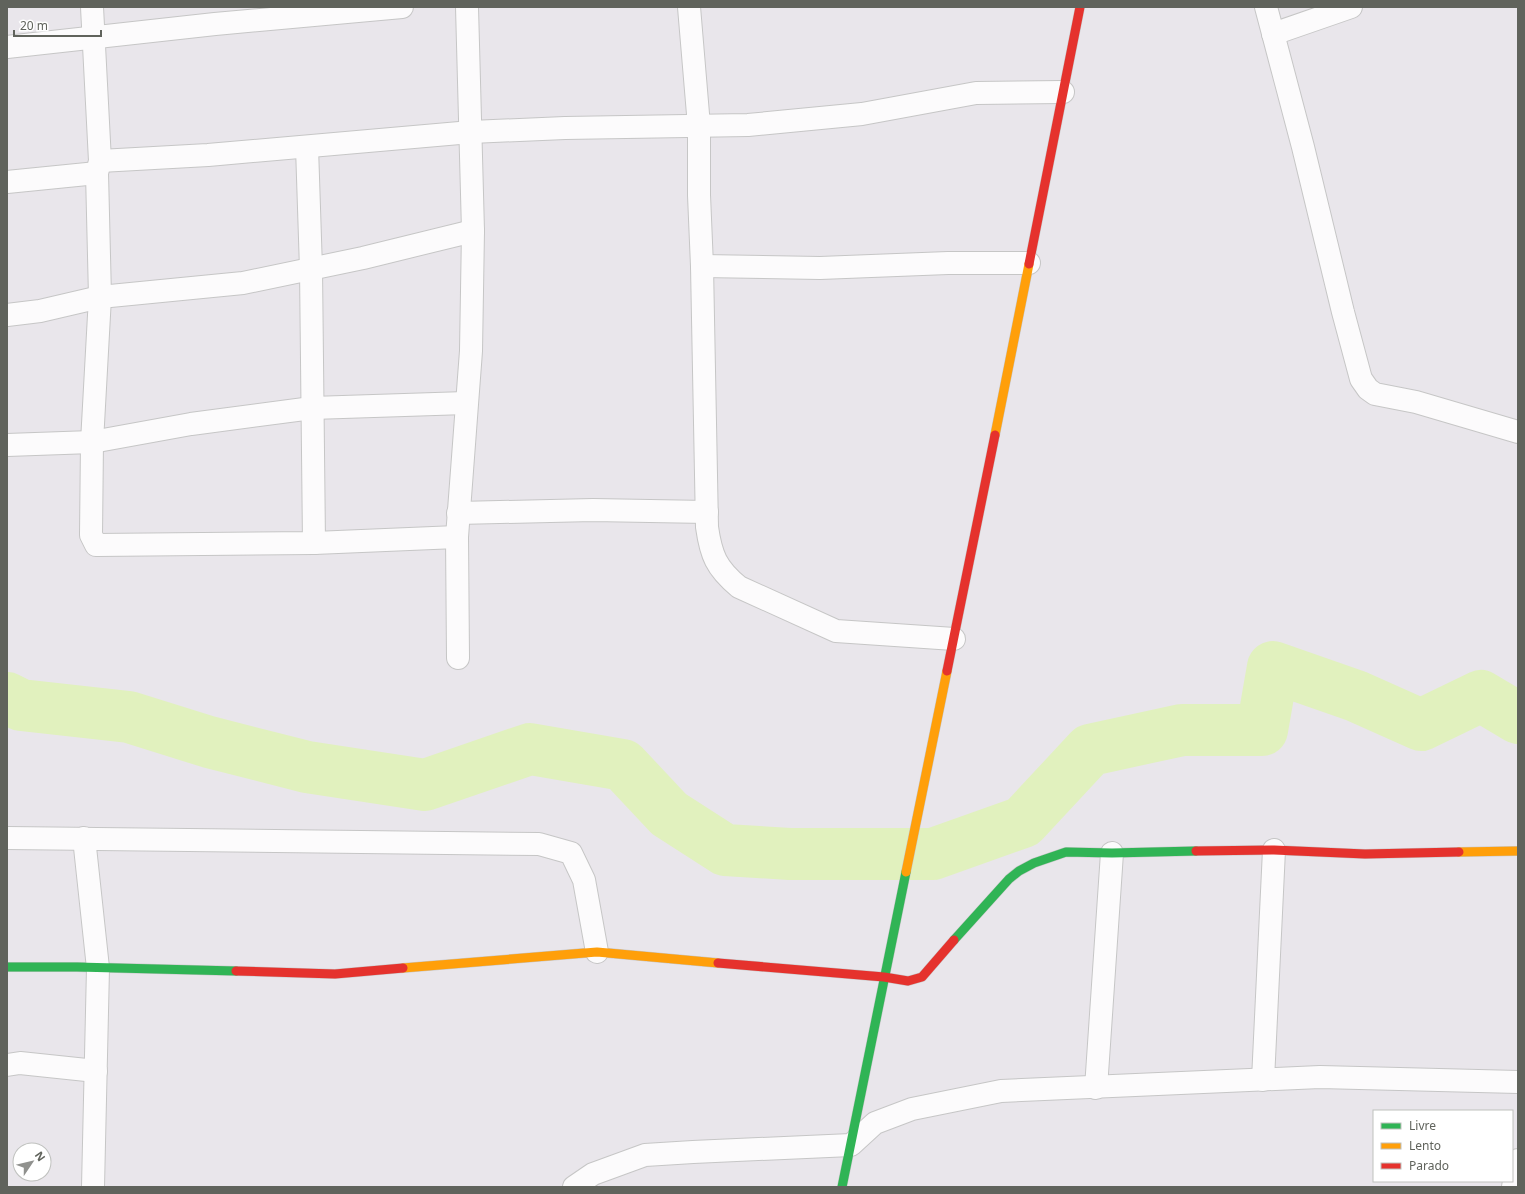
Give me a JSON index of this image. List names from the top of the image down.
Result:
{
  "legend": ["Livre", "Lento", "Parado"],
  "scale_bar": "20 m",
  "north": "top right"
}
